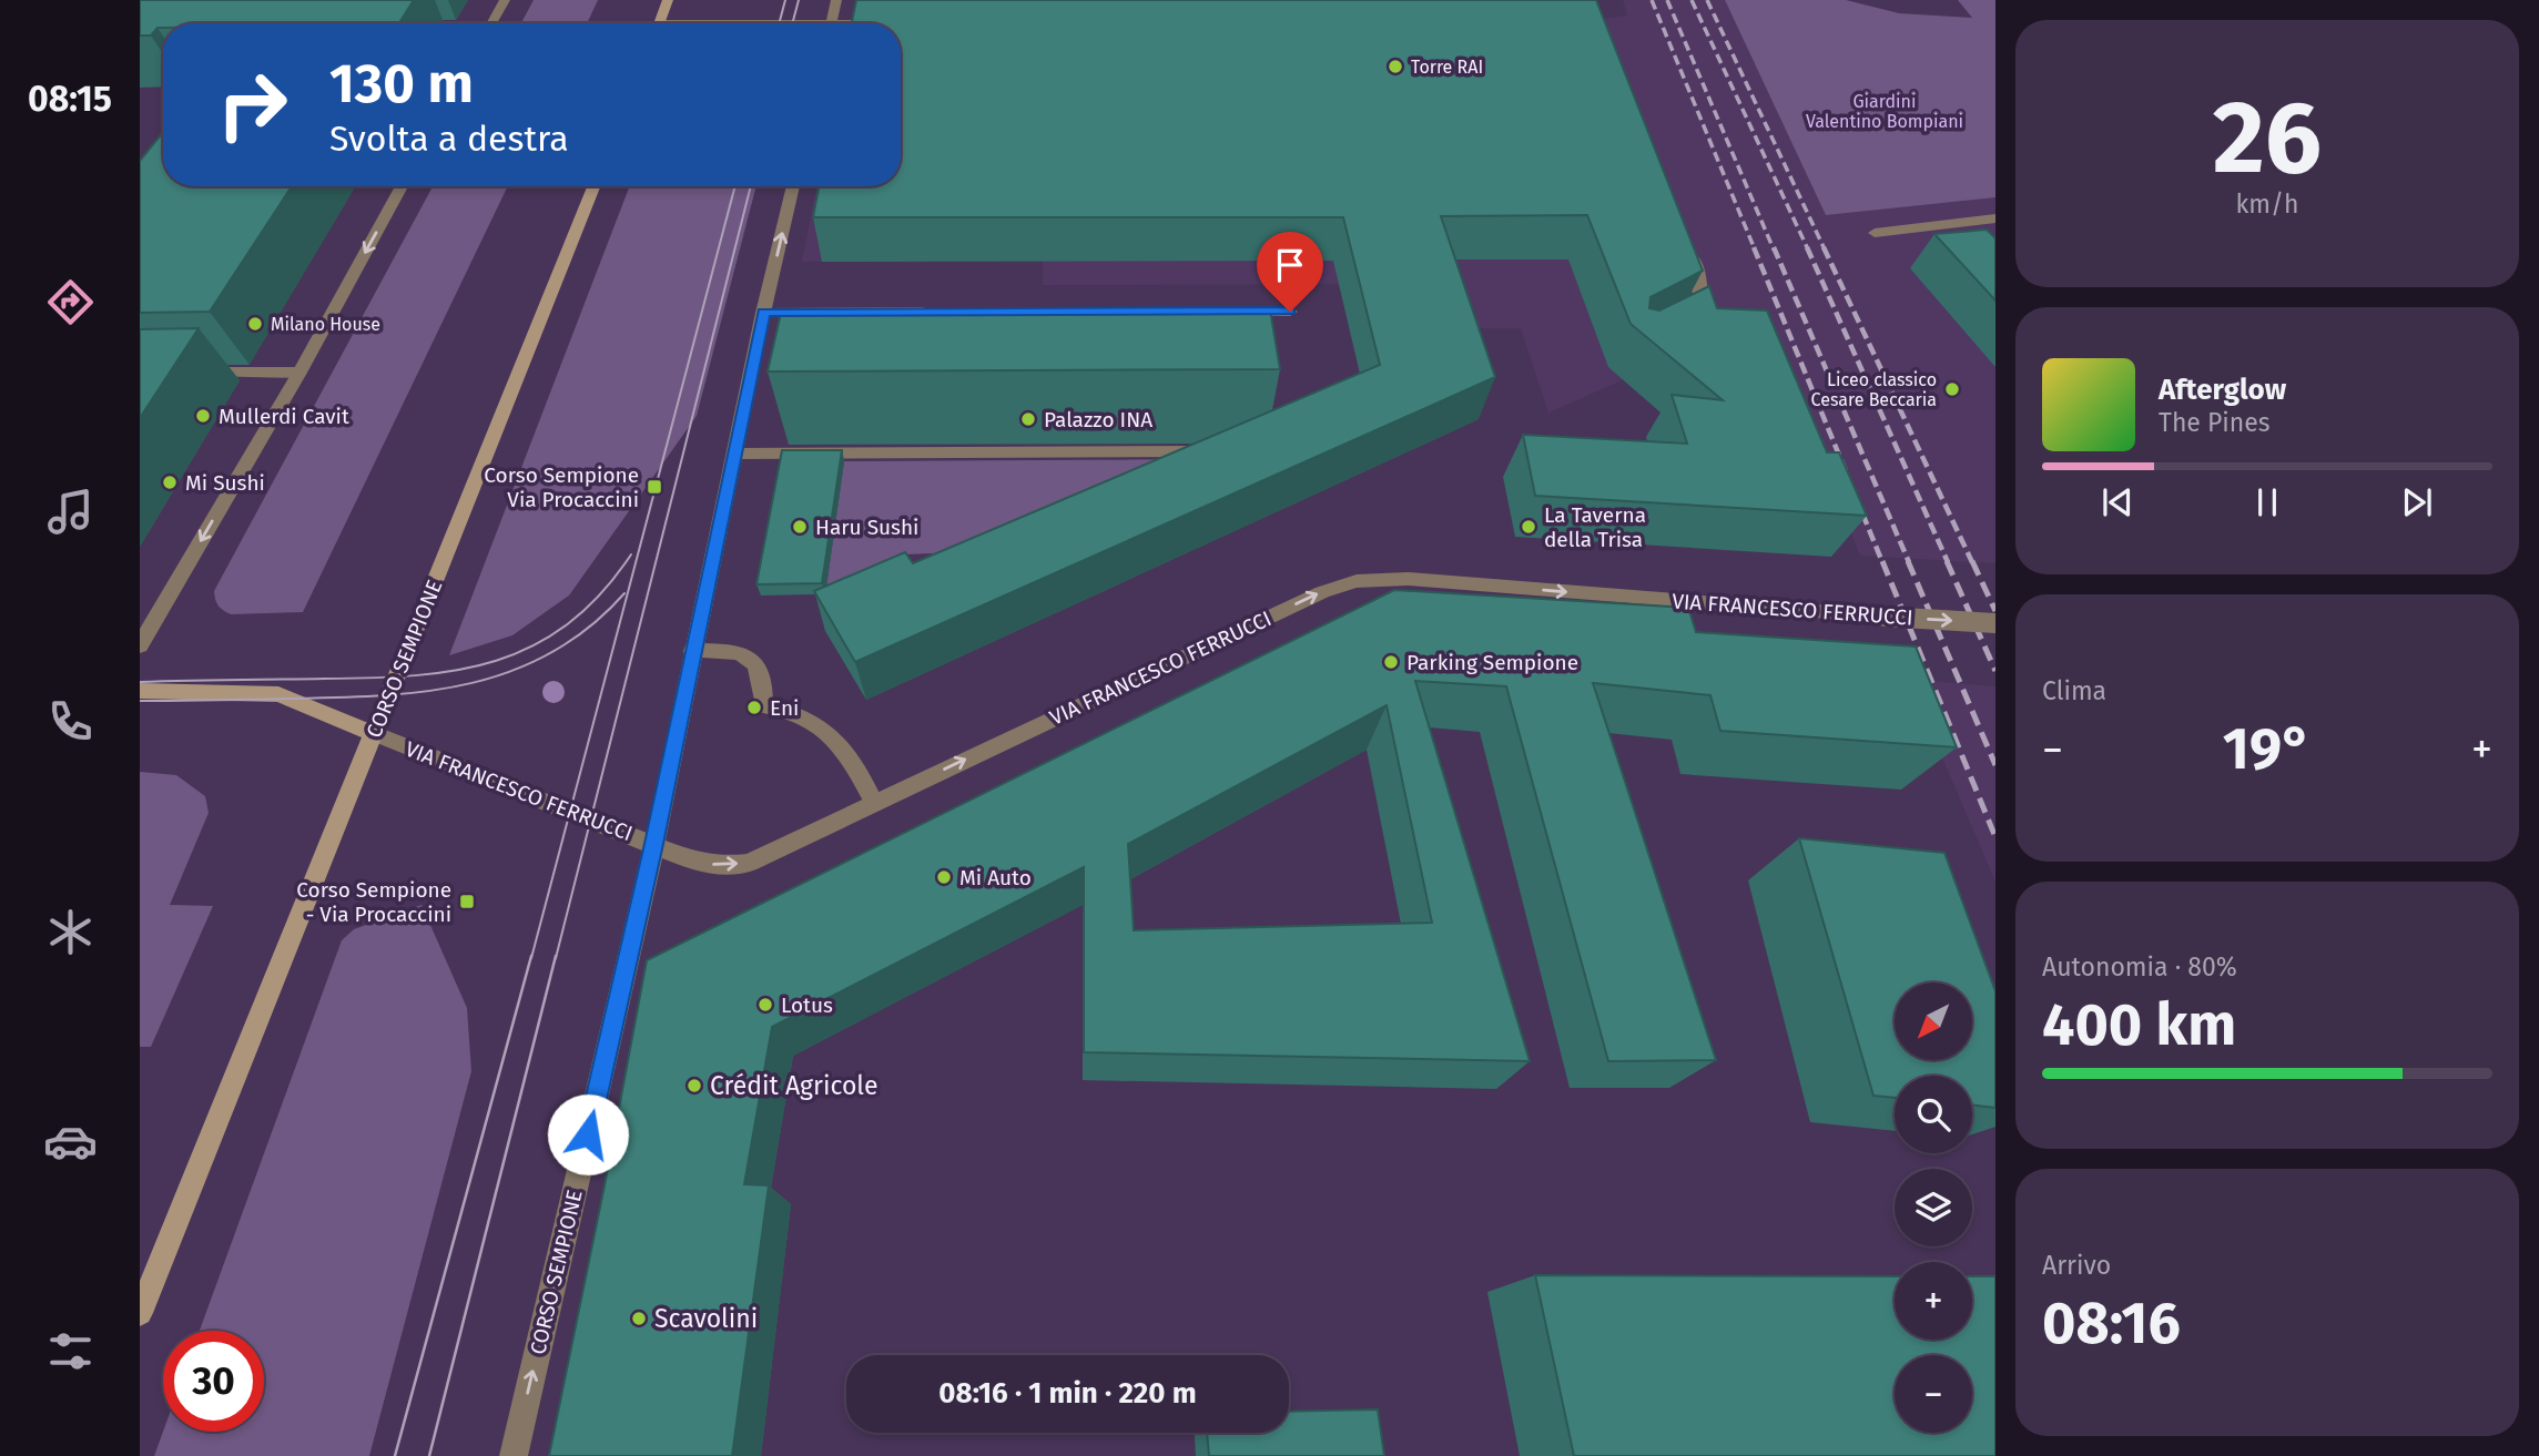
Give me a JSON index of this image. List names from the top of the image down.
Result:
{
  "streets": {
    "main road": ["CORSO SEMPIONE"],
    "street": ["VIA FRANCESCO FERRUCCI"]
  },
  "crossings": [
    ["VIA FRANCESCO FERRUCCI", "CORSO SEMPIONE"]
  ],
  "one_way": ["VIA FRANCESCO FERRUCCI"],
  "parks": ["Giardini Valentino Bompiani"],
  "places": {
    "other": [
      "Torre RAI",
      "Milano House",
      "Liceo classico Cesare Beccaria",
      "Mullerdi Cavit",
      "Palazzo INA",
      "Mi Sushi",
      "Haru Sushi",
      "La Taverna della Trisa",
      "Parking Sempione",
      "Eni",
      "Mi Auto",
      "Lotus",
      "Crédit Agricole",
      "Scavolini"
    ],
    "transit": ["Corso Sempione Via Procaccini", "Corso Sempione - Via Procaccini"]
  },
  "north": "bottom left",
  "page": {
    "tabs": "08:15",
    "tile": [
      ["26", "km/h"],
      "Clima",
      ["Autonomia · 80%", "400 km"],
      ["Arrivo", "08:16"]
    ],
    "turn": ["130 m", "Svolta a destra"],
    "song": ["Afterglow", "The Pines"],
    "heat": ["−", "19°", "+"],
    "map_buttons": ["+", "−"],
    "limit": "30",
    "trip": "08:16 · 1 min · 220 m"
  }
}
